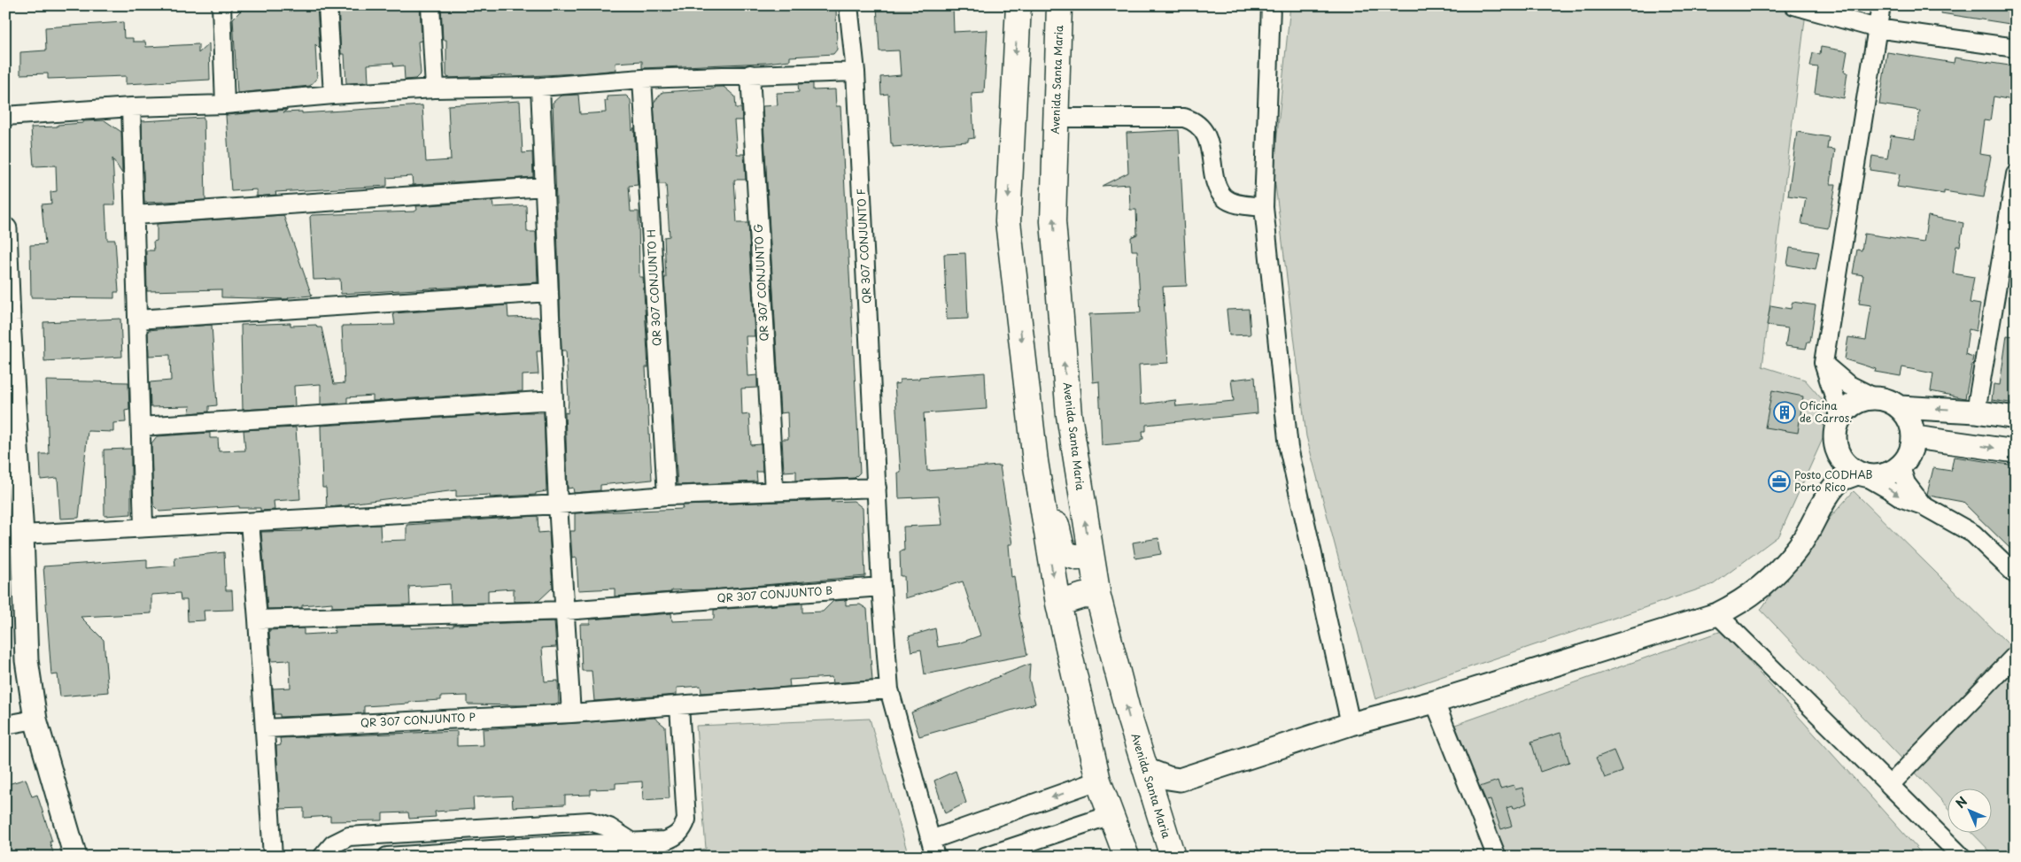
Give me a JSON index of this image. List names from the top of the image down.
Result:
{
  "streets": {
    "main road": ["Avenida Santa Maria"],
    "street": [
      "QR 307 CONJUNTO F",
      "QR 307 CONJUNTO G",
      "QR 307 CONJUNTO H",
      "QR 307 CONJUNTO B",
      "QR 307 CONJUNTO P"
    ]
  },
  "crossings": [
    ["QR 307 CONJUNTO F", "QR 307 CONJUNTO B"]
  ],
  "places": {
    "building": ["Oficina de Carros."],
    "office": ["Posto CODHAB Porto Rico"]
  },
  "north": "top left"
}
